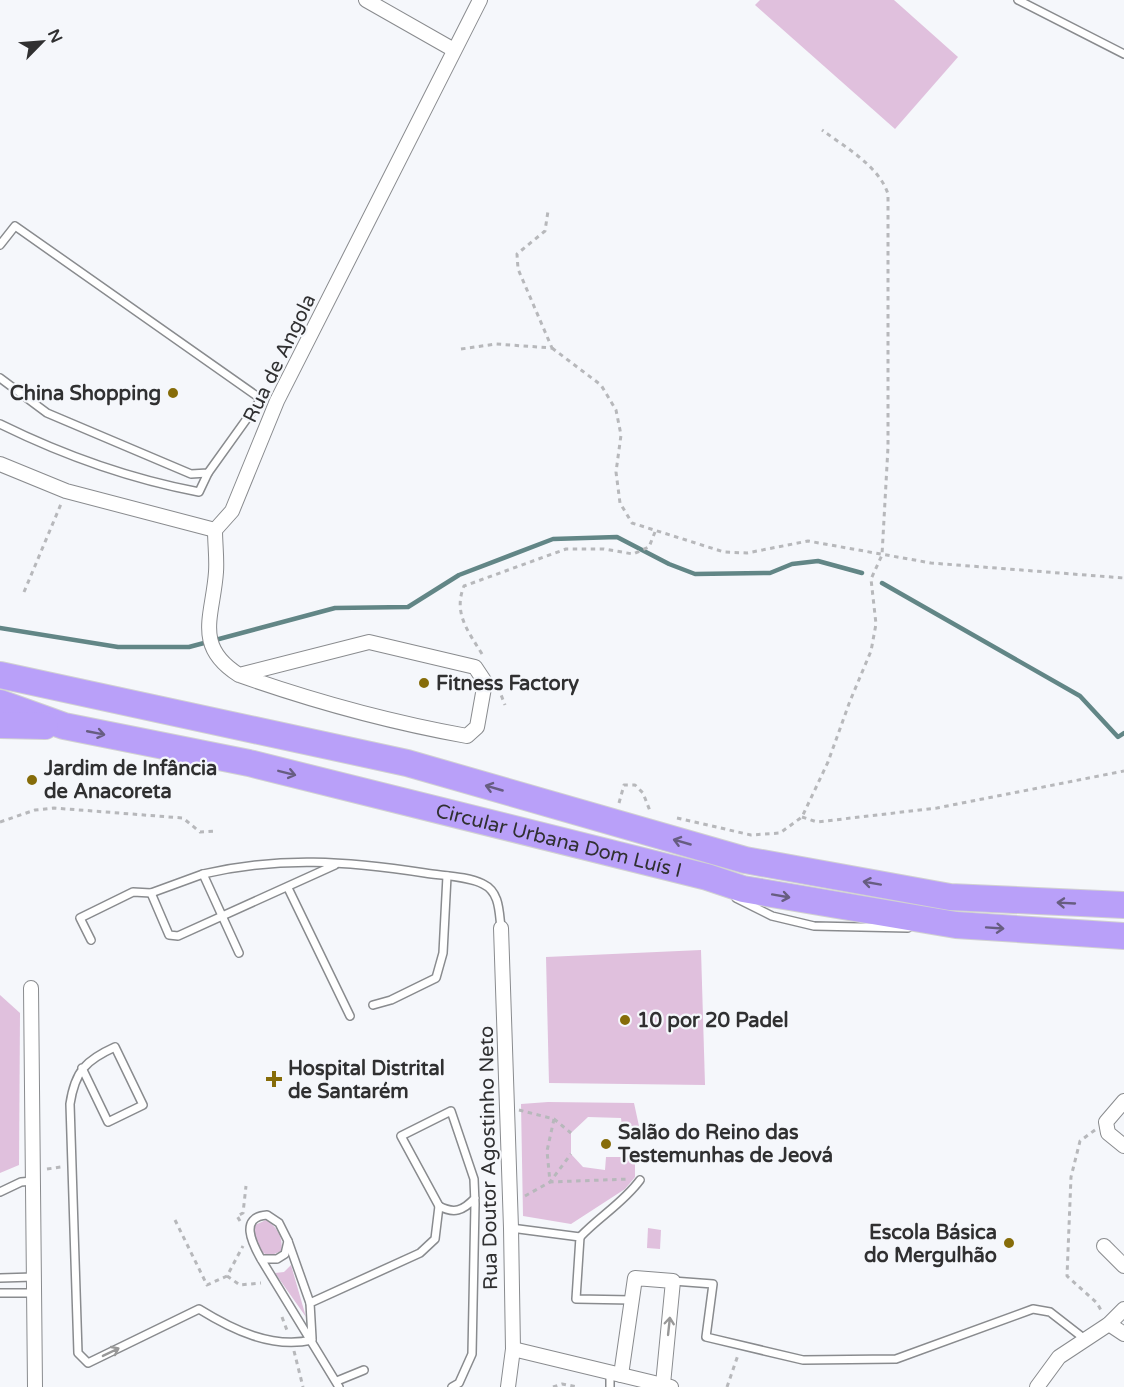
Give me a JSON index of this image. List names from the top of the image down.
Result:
{
  "streets": {
    "highway": ["Circular Urbana Dom Luís I"],
    "street": ["Rua de Angola", "Rua Doutor Agostinho Neto"]
  },
  "places": {
    "other": [
      "China Shopping",
      "Fitness Factory",
      "Jardim de Infância de Anacoreta",
      "10 por 20 Padel",
      "Salão do Reino das Testemunhas de Jeová",
      "Escola Básica do Mergulhão"
    ],
    "health": ["Hospital Distrital de Santarém"]
  },
  "north": "top right"
}
